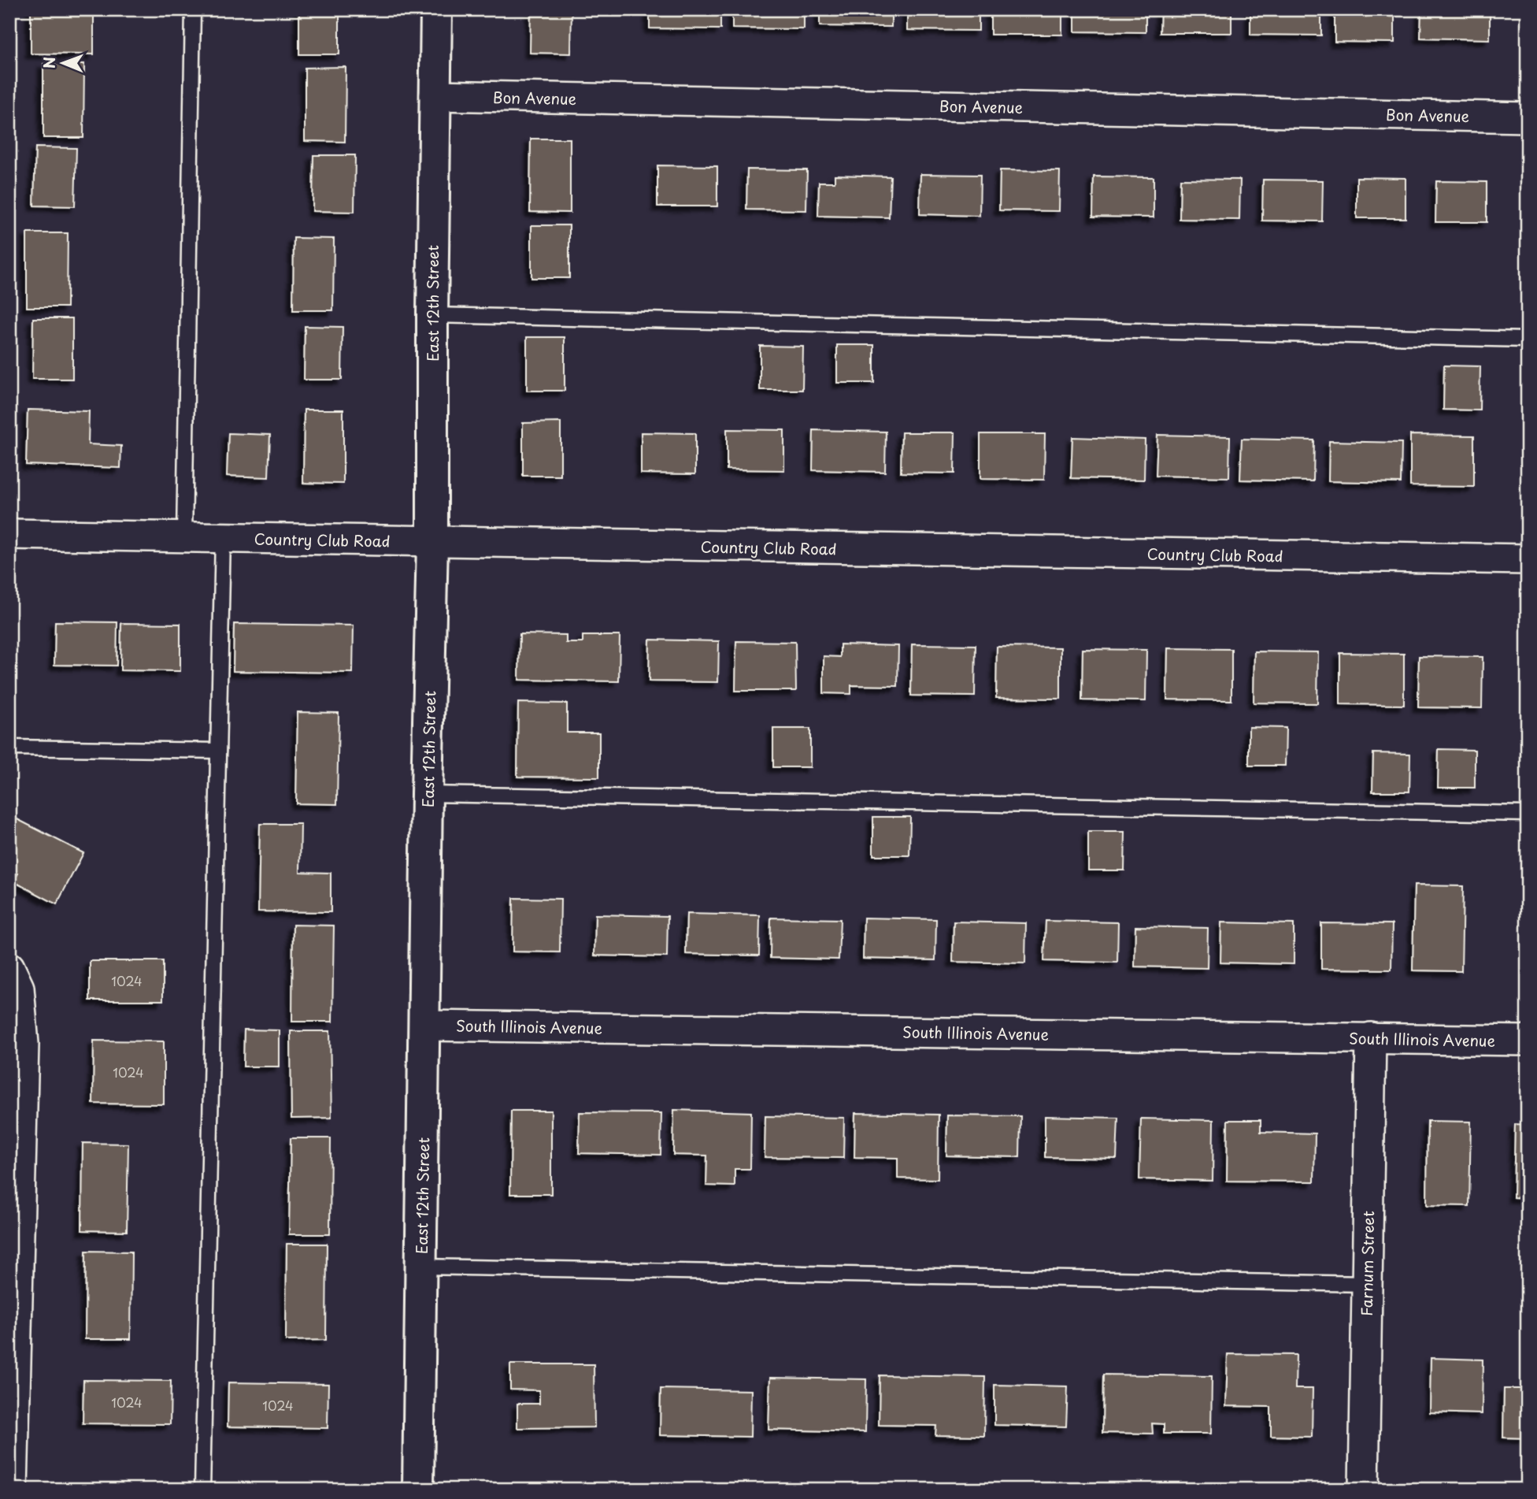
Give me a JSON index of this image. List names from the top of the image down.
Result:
{
  "streets": {
    "street": [
      "Bon Avenue",
      "East 12th Street",
      "Country Club Road",
      "South Illinois Avenue",
      "Farnum Street"
    ]
  },
  "crossings": [
    ["Bon Avenue", "East 12th Street"],
    ["East 12th Street", "Country Club Road"],
    ["East 12th Street", "South Illinois Avenue"],
    ["South Illinois Avenue", "Farnum Street"]
  ],
  "house_numbers": [
    "1024",
    "1024",
    "1024",
    "1024"
  ],
  "north": "left"
}
